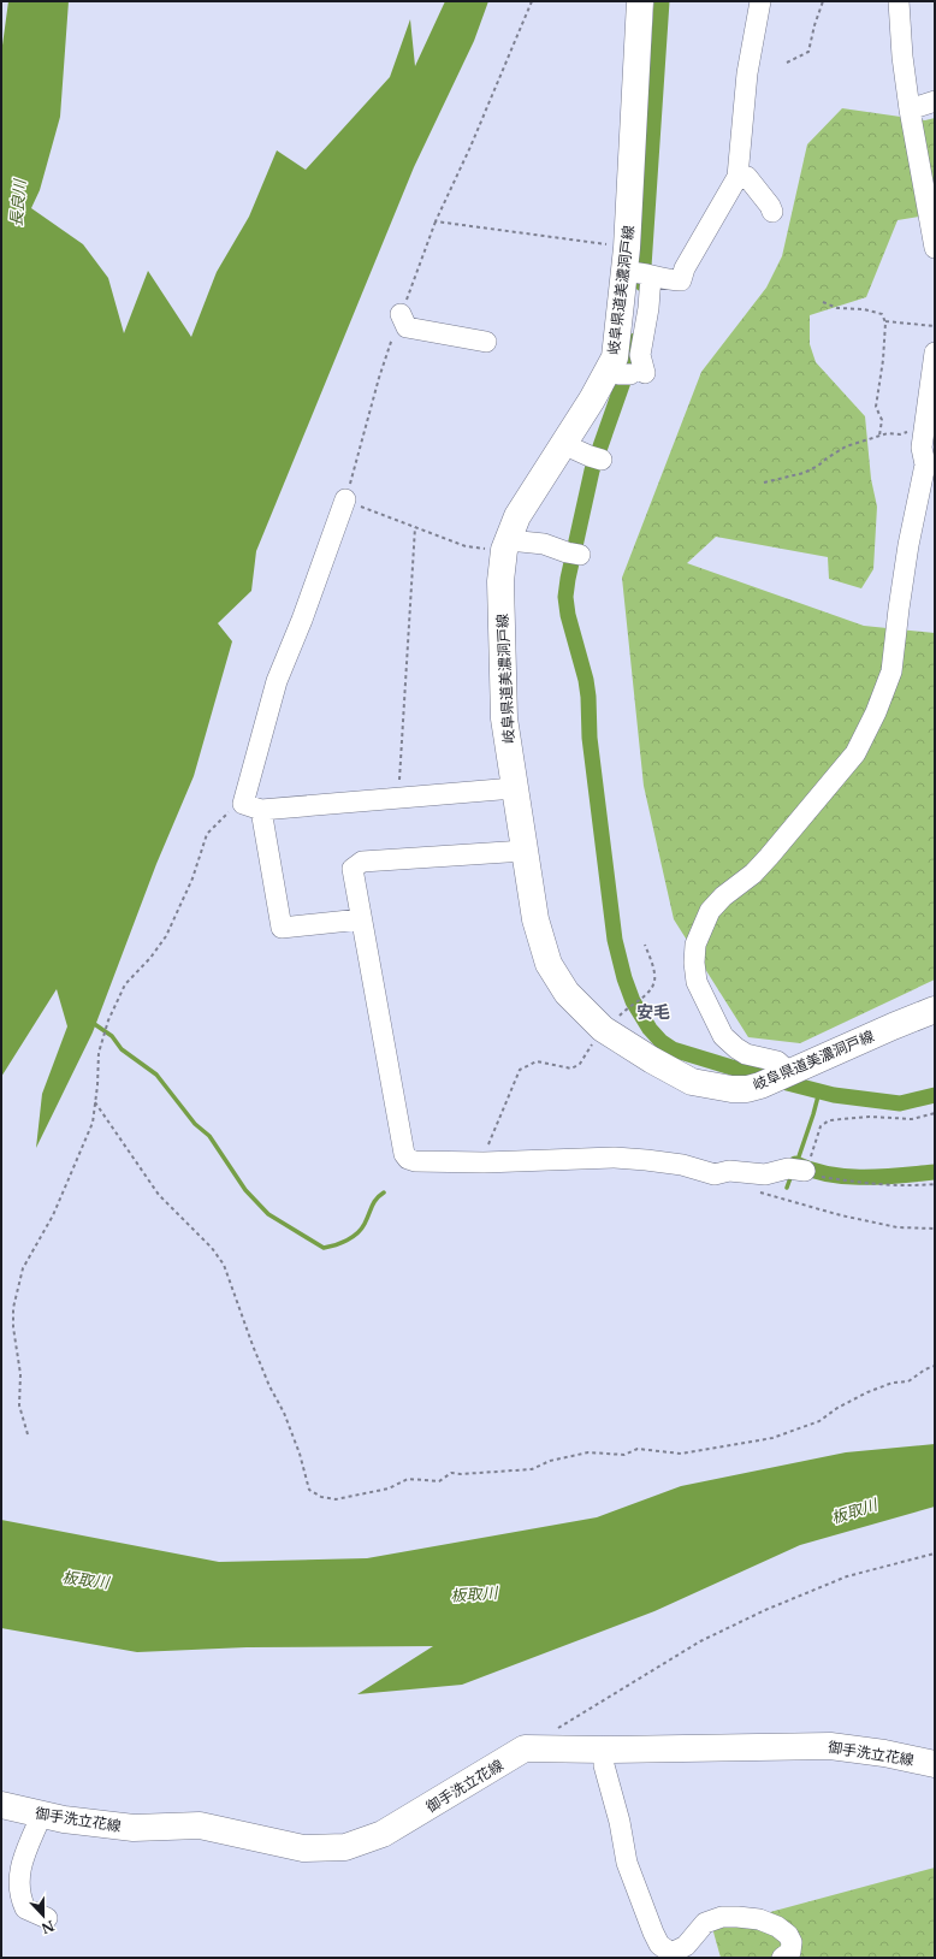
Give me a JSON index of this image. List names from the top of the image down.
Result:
{
  "streets": {
    "main road": ["岐阜県道美濃洞戸線", "御手洗立花線"]
  },
  "districts": ["安毛"],
  "water": ["長良川", "板取川"],
  "north": "bottom"
}
